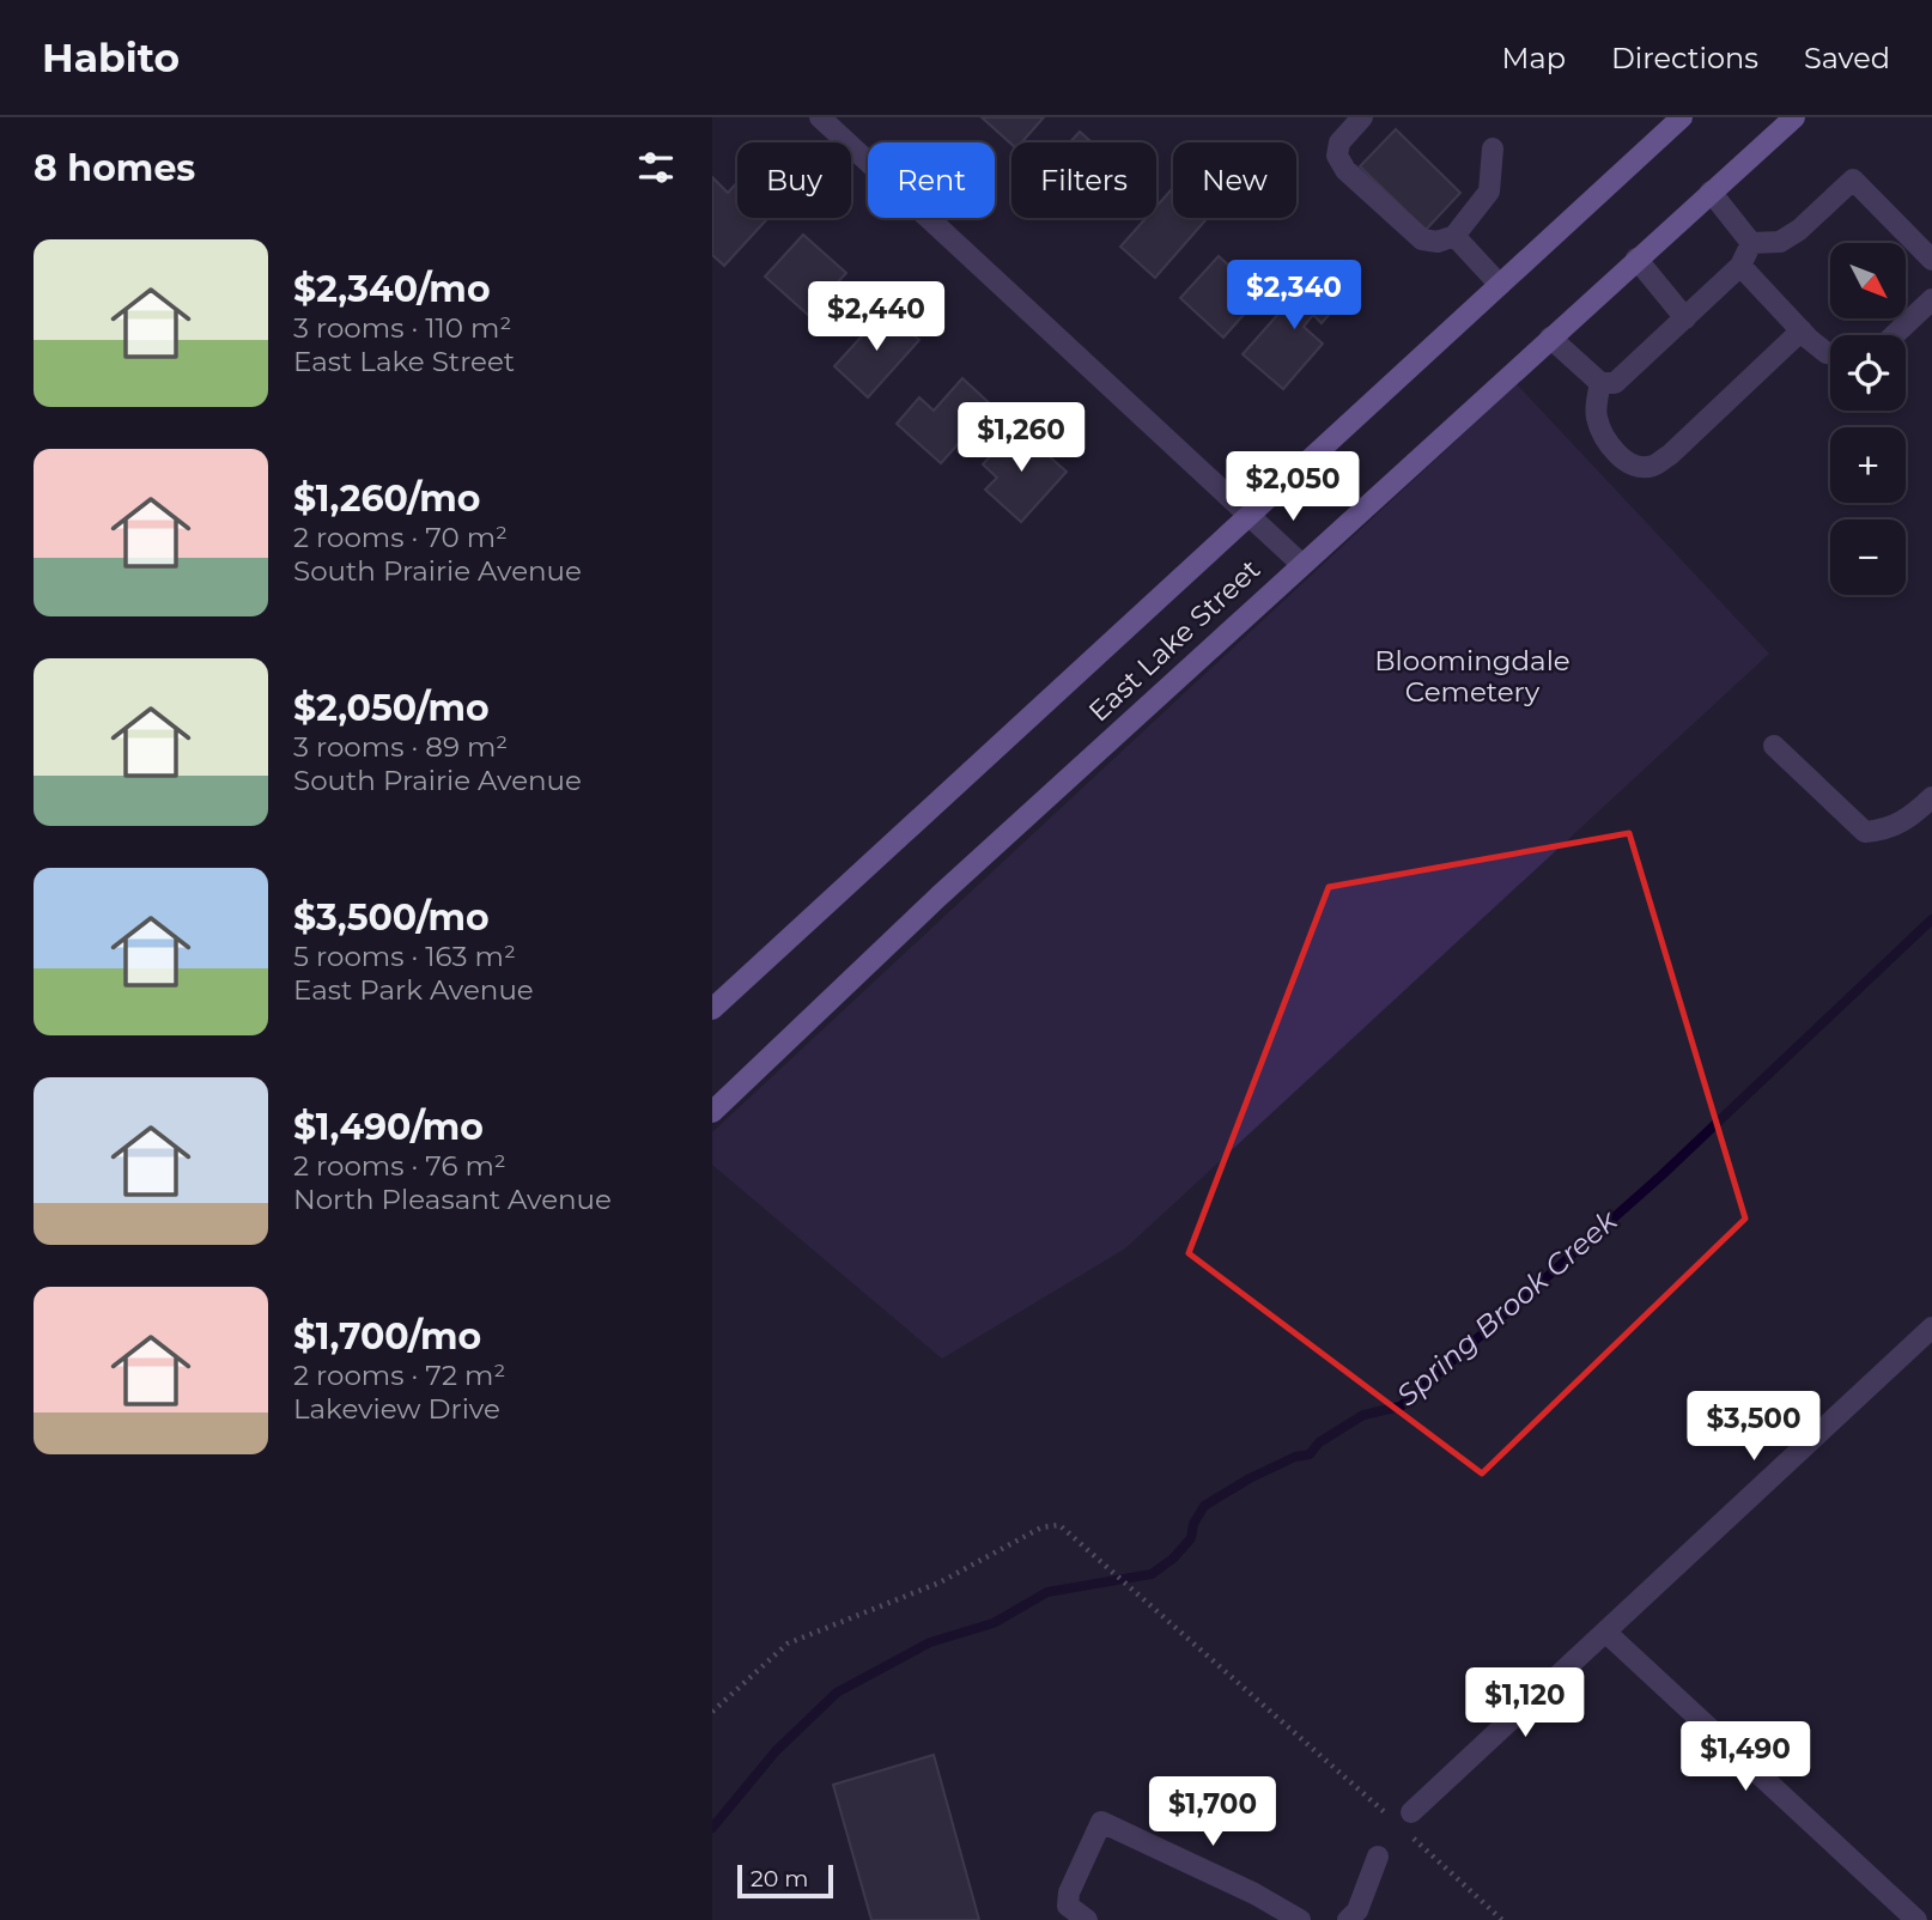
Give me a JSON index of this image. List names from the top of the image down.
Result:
{
  "streets": {
    "main road": ["East Lake Street"]
  },
  "water": ["Spring Brook Creek"],
  "parks": ["Bloomingdale Cemetery"],
  "scale_bar": "20 m",
  "north": "bottom right",
  "page": {
    "header": "Habito",
    "nav": ["Map", "Directions", "Saved"],
    "heading": "8 homes",
    "chip": [
      "Buy",
      "Rent",
      "Filters",
      "New"
    ],
    "list": [
      {
        "name": "$2,340/mo",
        "note": "3 rooms · 110 m² · East Lake Street"
      },
      {
        "name": "$1,260/mo",
        "note": "2 rooms · 70 m² · South Prairie Avenue"
      },
      {
        "name": "$2,050/mo",
        "note": "3 rooms · 89 m² · South Prairie Avenue"
      },
      {
        "name": "$3,500/mo",
        "note": "5 rooms · 163 m² · East Park Avenue"
      },
      {
        "name": "$1,490/mo",
        "note": "2 rooms · 76 m² · North Pleasant Avenue"
      },
      {
        "name": "$1,700/mo",
        "note": "2 rooms · 72 m² · Lakeview Drive"
      }
    ],
    "map_buttons": ["+", "−"],
    "price": [
      "$2,340",
      "$2,440",
      "$1,260",
      "$2,050",
      "$3,500",
      "$1,120",
      "$1,490",
      "$1,700"
    ],
    "scale": "20 m"
  }
}
